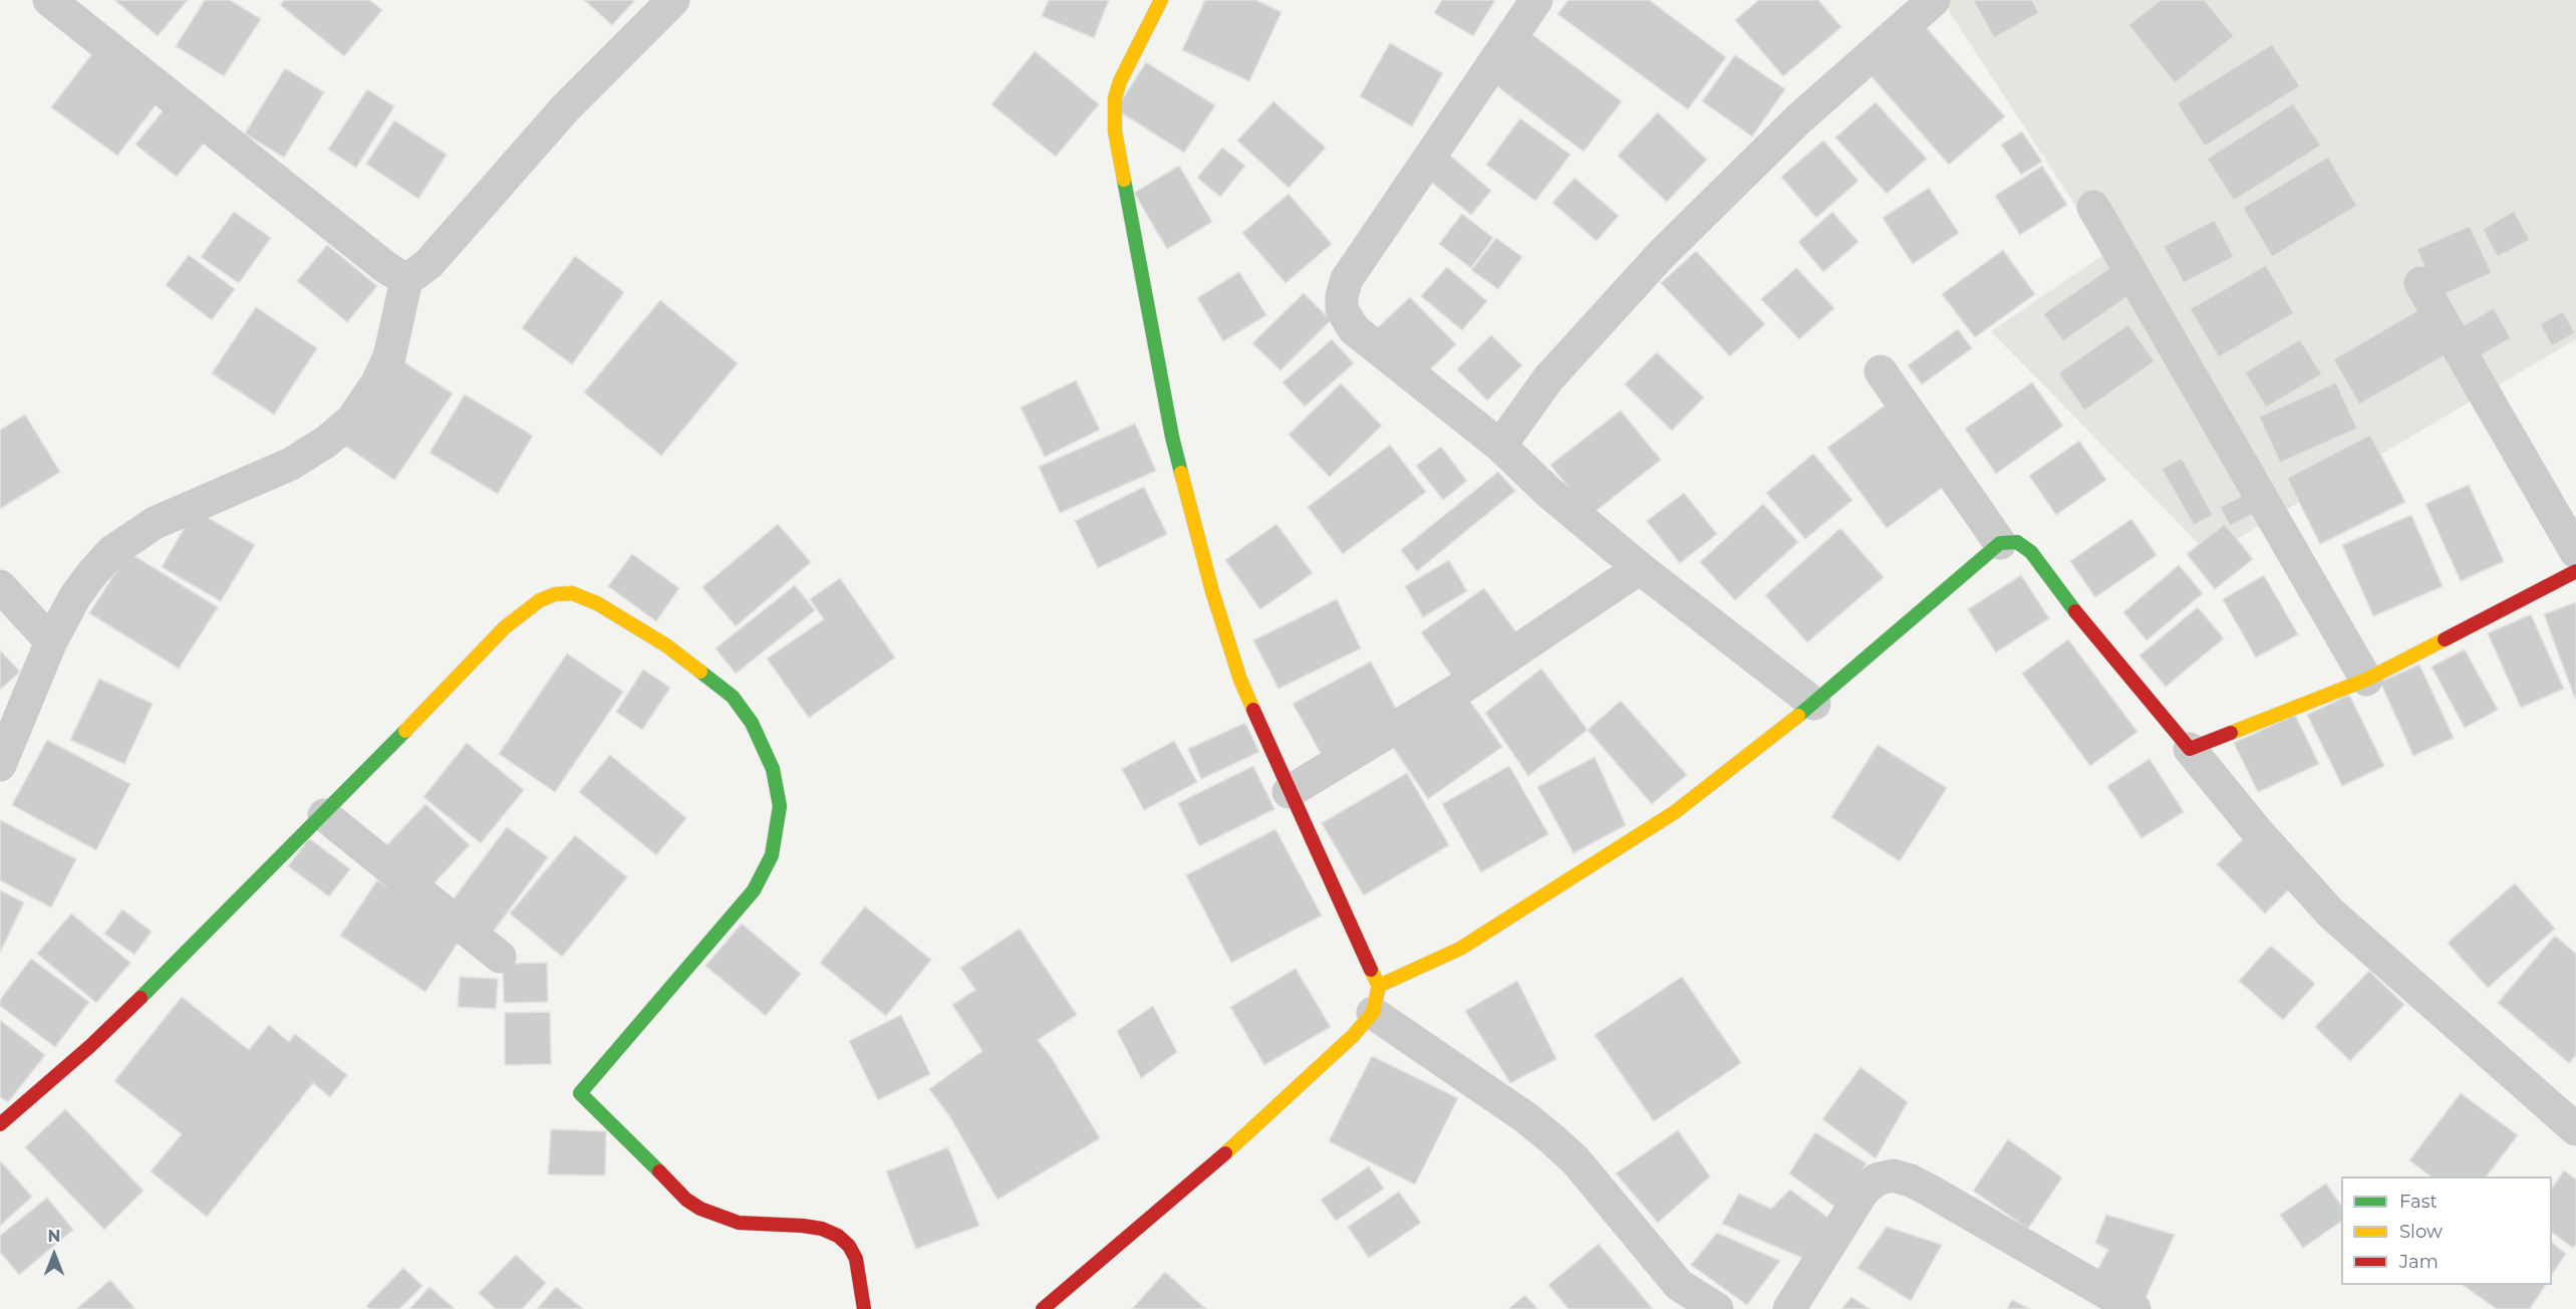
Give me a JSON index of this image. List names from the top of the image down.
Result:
{
  "legend": ["Fast", "Slow", "Jam"],
  "north": "top"
}
